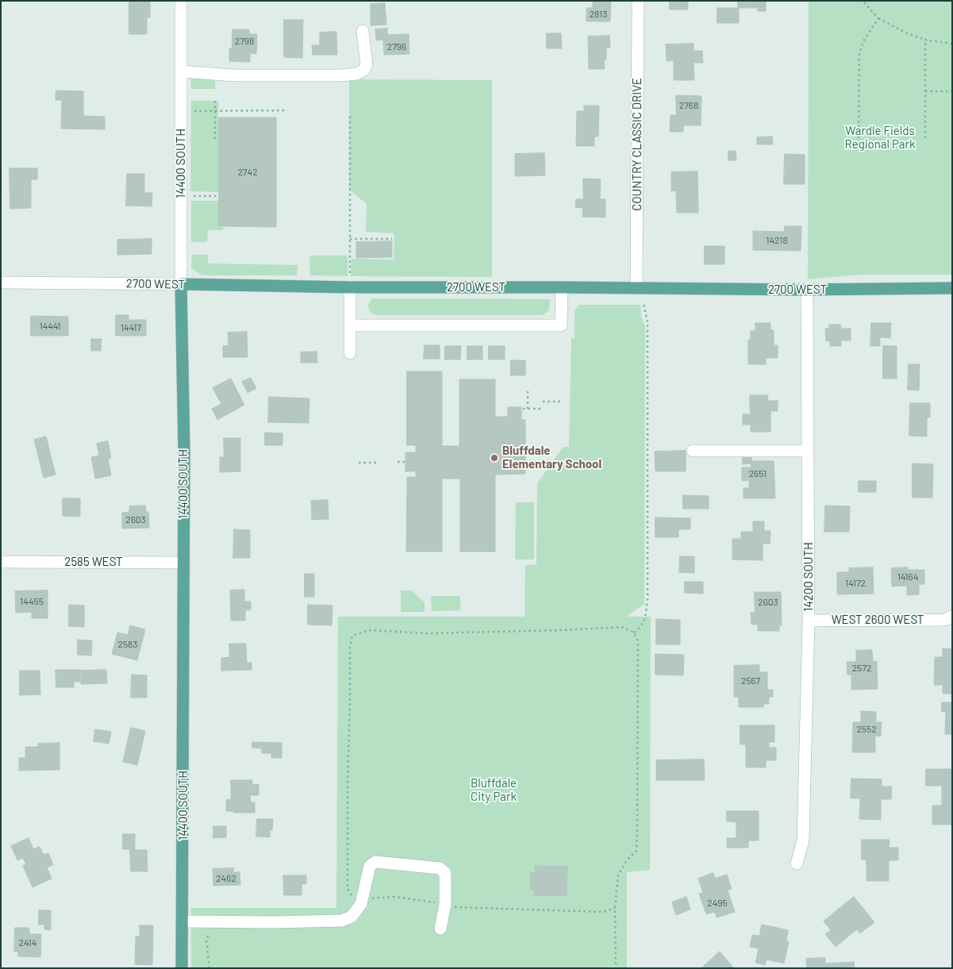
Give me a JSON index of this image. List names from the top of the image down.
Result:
{
  "streets": {
    "main road": ["14400 SOUTH", "2700 WEST"],
    "street": [
      "COUNTRY CLASSIC DRIVE",
      "2585 WEST",
      "14200 SOUTH",
      "WEST 2600 WEST"
    ]
  },
  "crossings": [
    ["COUNTRY CLASSIC DRIVE", "2700 WEST"],
    ["14400 SOUTH", "2700 WEST"],
    ["14400 SOUTH", "2585 WEST"],
    ["2700 WEST", "14200 SOUTH"],
    ["14200 SOUTH", "WEST 2600 WEST"]
  ],
  "parks": ["Wardle Fields Regional Park", "Bluffdale City Park"],
  "places": ["Bluffdale Elementary School"],
  "house_numbers": [
    "2813",
    "2798",
    "2796",
    "2768",
    "2742",
    "14218",
    "14441",
    "14417",
    "2651",
    "2603",
    "14164",
    "14172",
    "14455",
    "2603",
    "2583",
    "2572",
    "2567",
    "2552",
    "2462",
    "2495",
    "2414"
  ]
}
